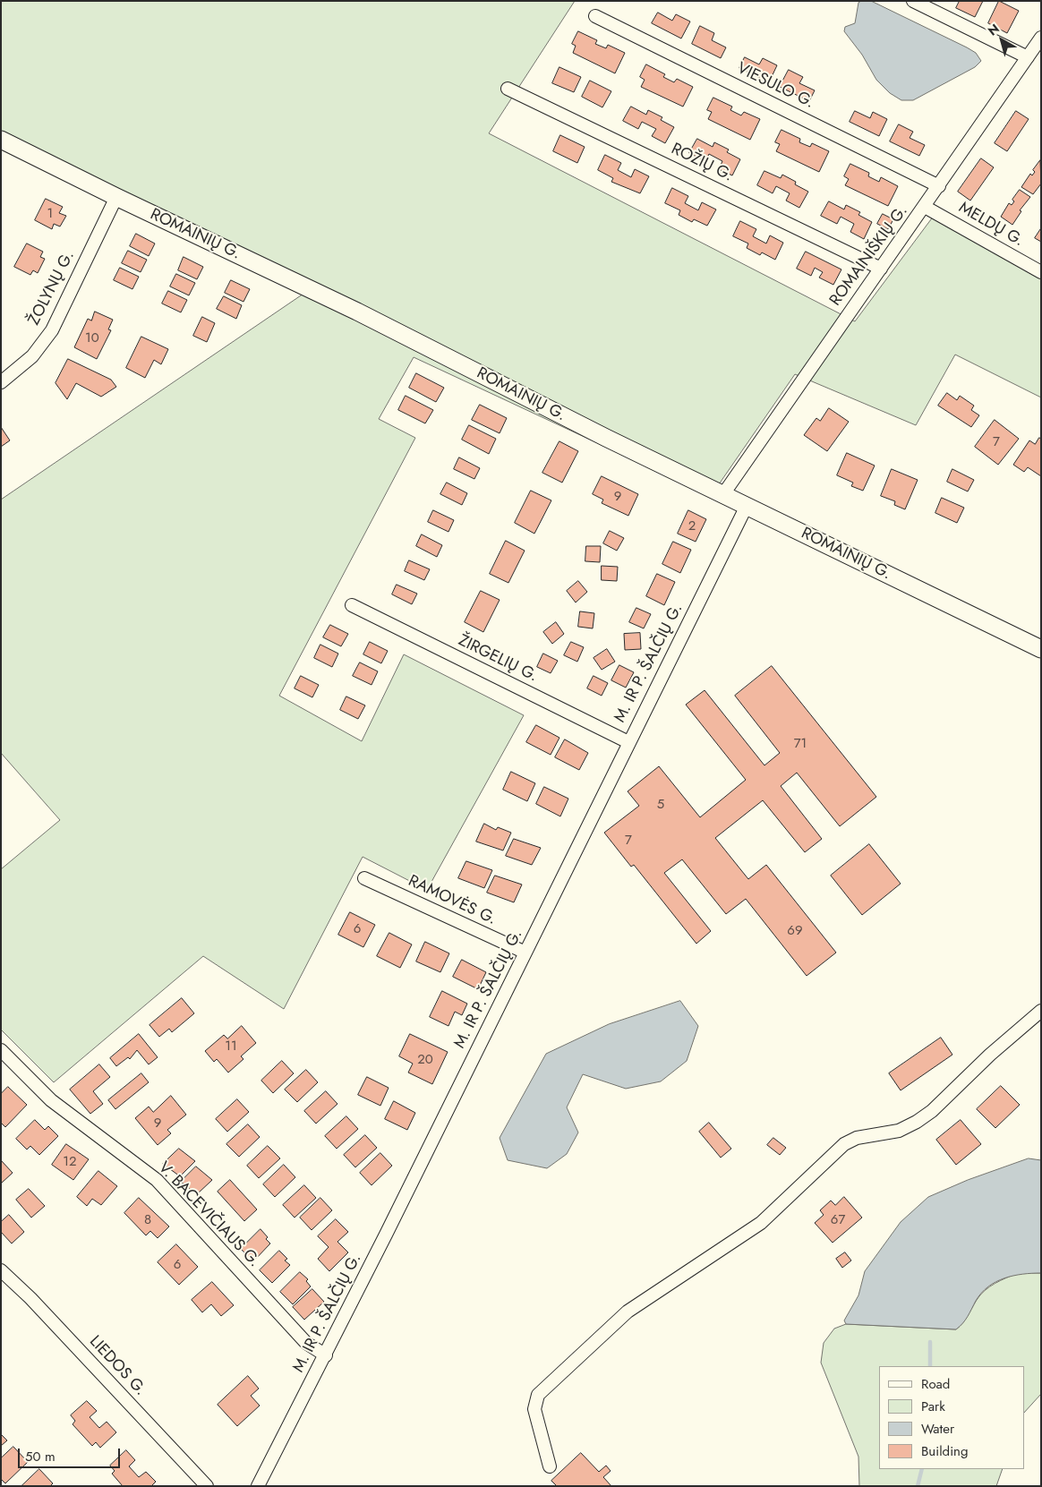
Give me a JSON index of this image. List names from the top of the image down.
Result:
{
  "streets": {
    "main road": ["ROMAINIŲ G."],
    "street": [
      "VIESULO G.",
      "ROŽIŲ G.",
      "MELDŲ G.",
      "ROMAINIŠKIŲ G.",
      "ŽOLYNŲ G.",
      "ŽIRGELIŲ G.",
      "M. IR P. ŠALČIŲ G.",
      "RAMOVĖS G.",
      "V. BACEVIČIAUS G.",
      "LIEDOS G."
    ]
  },
  "crossings": [
    ["VIESULO G.", "ROMAINIŠKIŲ G."],
    ["ROŽIŲ G.", "ROMAINIŠKIŲ G."],
    ["MELDŲ G.", "ROMAINIŠKIŲ G."],
    ["ROMAINIŲ G.", "ROMAINIŠKIŲ G."],
    ["ROMAINIŲ G.", "ŽOLYNŲ G."],
    ["ROMAINIŲ G.", "M. IR P. ŠALČIŲ G."],
    ["ŽIRGELIŲ G.", "M. IR P. ŠALČIŲ G."],
    ["M. IR P. ŠALČIŲ G.", "RAMOVĖS G."],
    ["M. IR P. ŠALČIŲ G.", "V. BACEVIČIAUS G."]
  ],
  "house_numbers": [
    "1",
    "10",
    "7",
    "9",
    "2",
    "71",
    "5",
    "7",
    "6",
    "69",
    "11",
    "20",
    "9",
    "12",
    "8",
    "67",
    "6"
  ],
  "legend": [
    "Road",
    "Park",
    "Water",
    "Building"
  ],
  "scale_bar": "50 m",
  "north": "top left"
}
